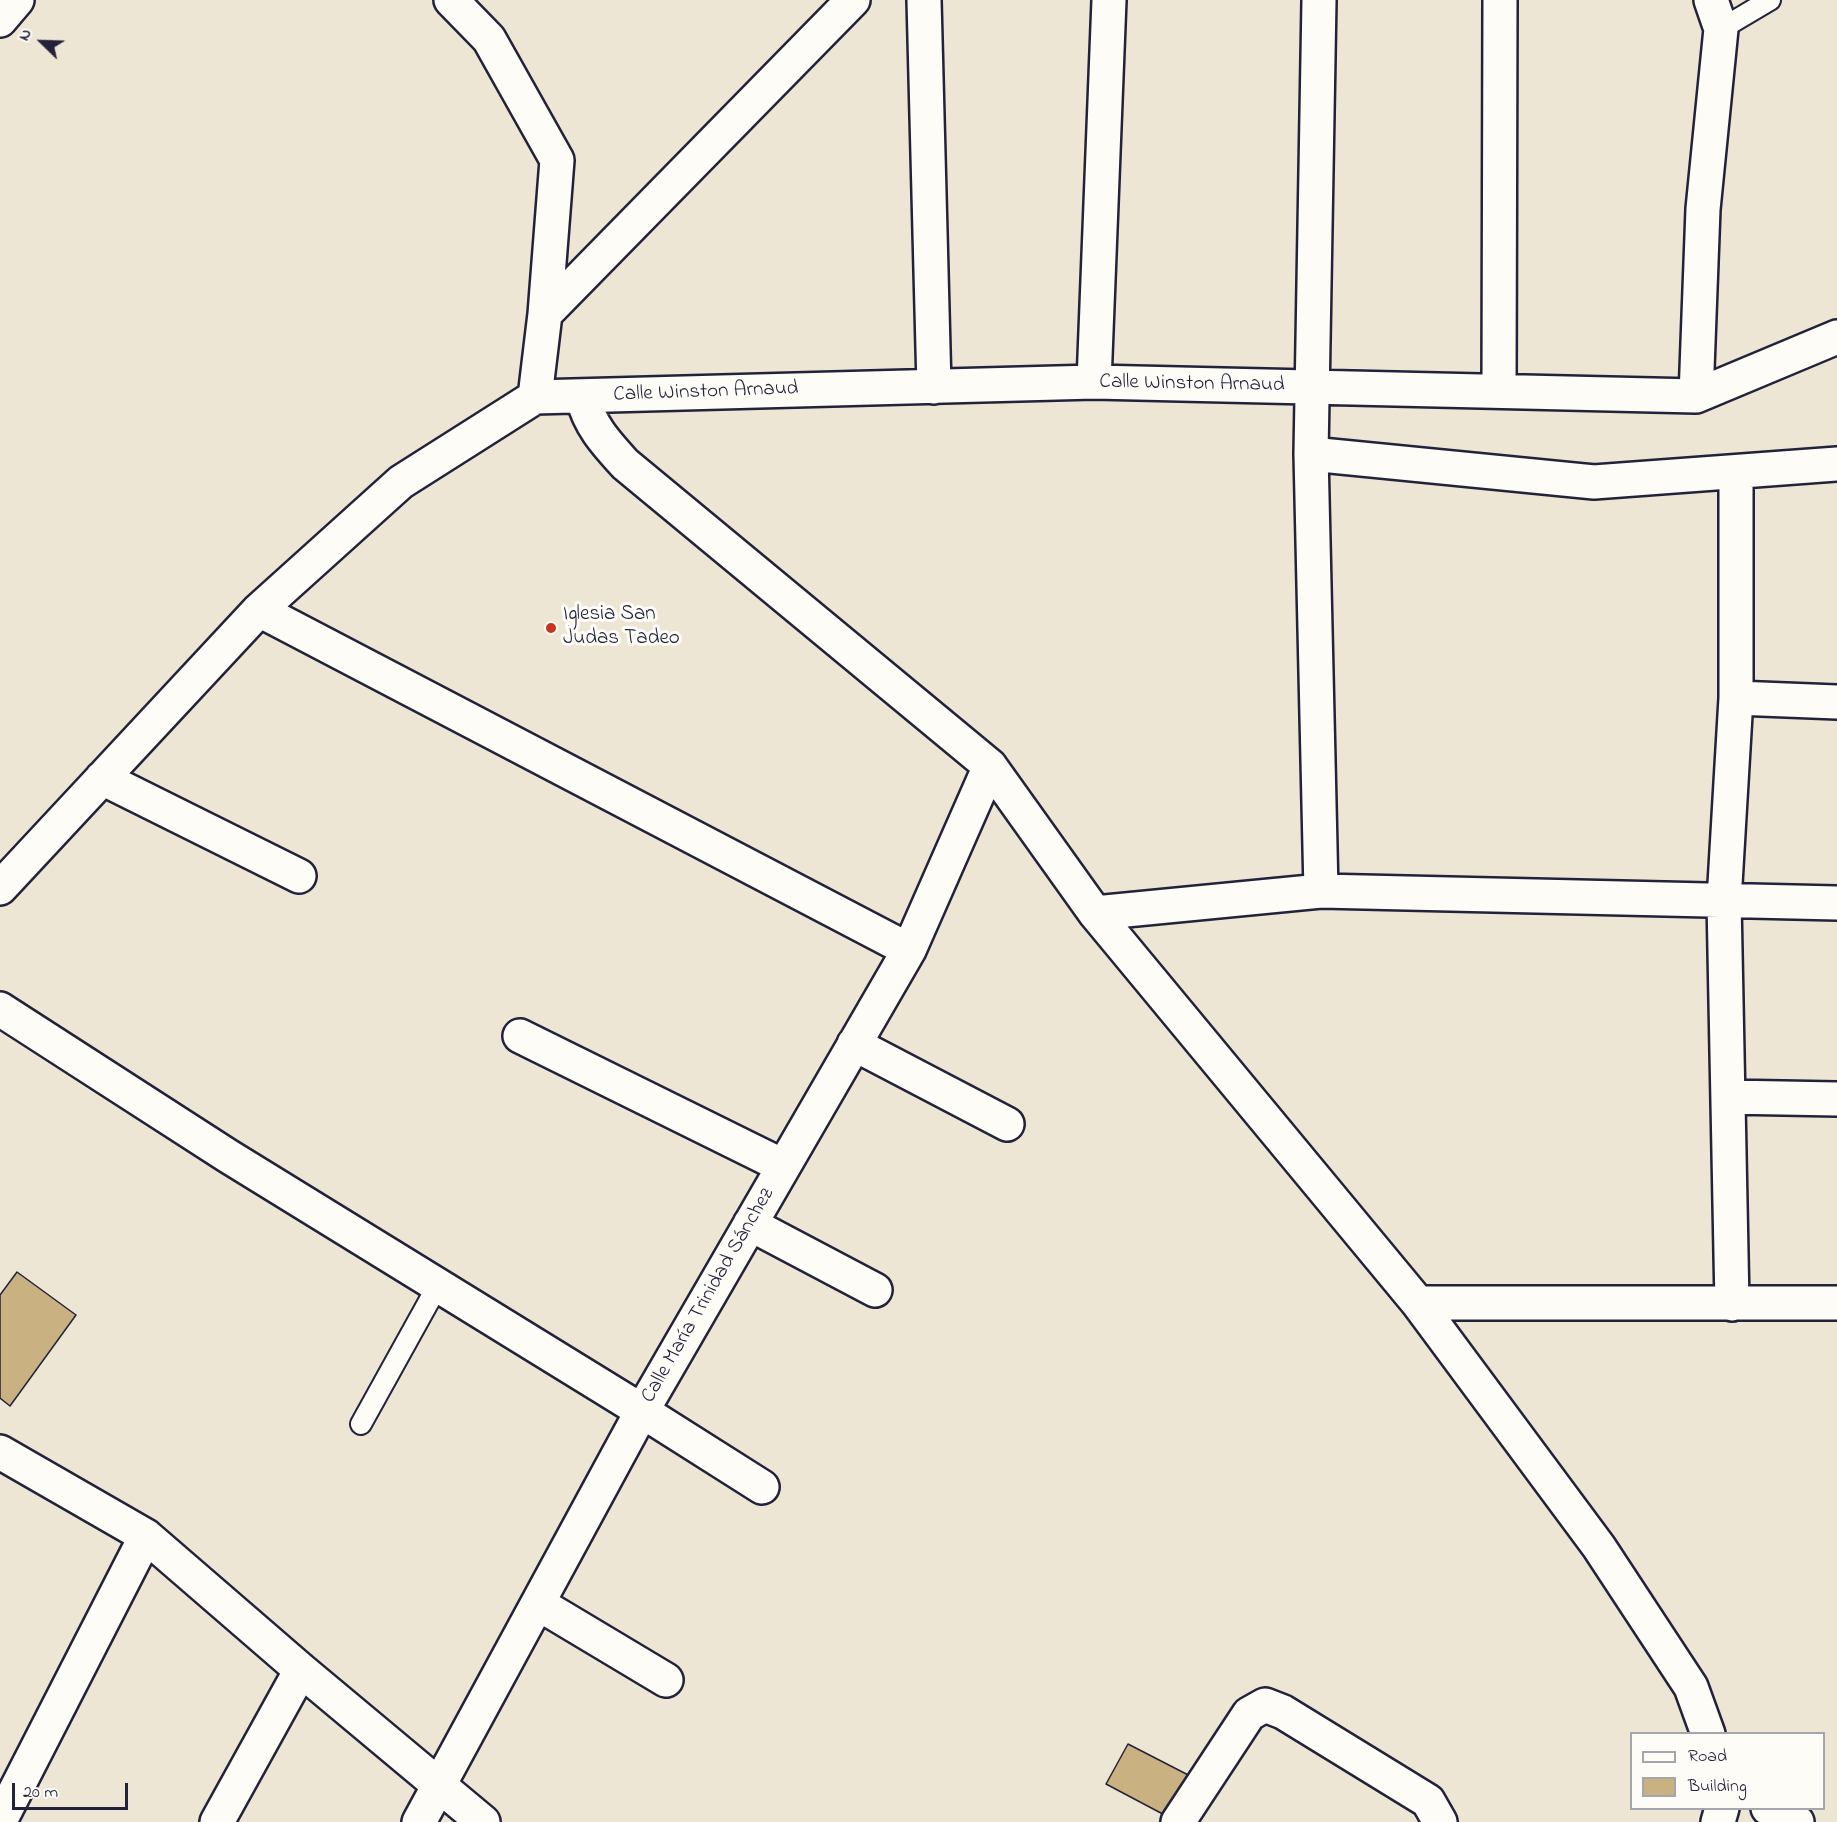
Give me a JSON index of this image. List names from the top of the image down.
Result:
{
  "streets": {
    "street": ["Calle Winston Arnaud", "Calle María Trinidad Sánchez"]
  },
  "places": ["Iglesia San Judas Tadeo"],
  "legend": ["Road", "Building"],
  "scale_bar": "20 m",
  "north": "top left"
}
